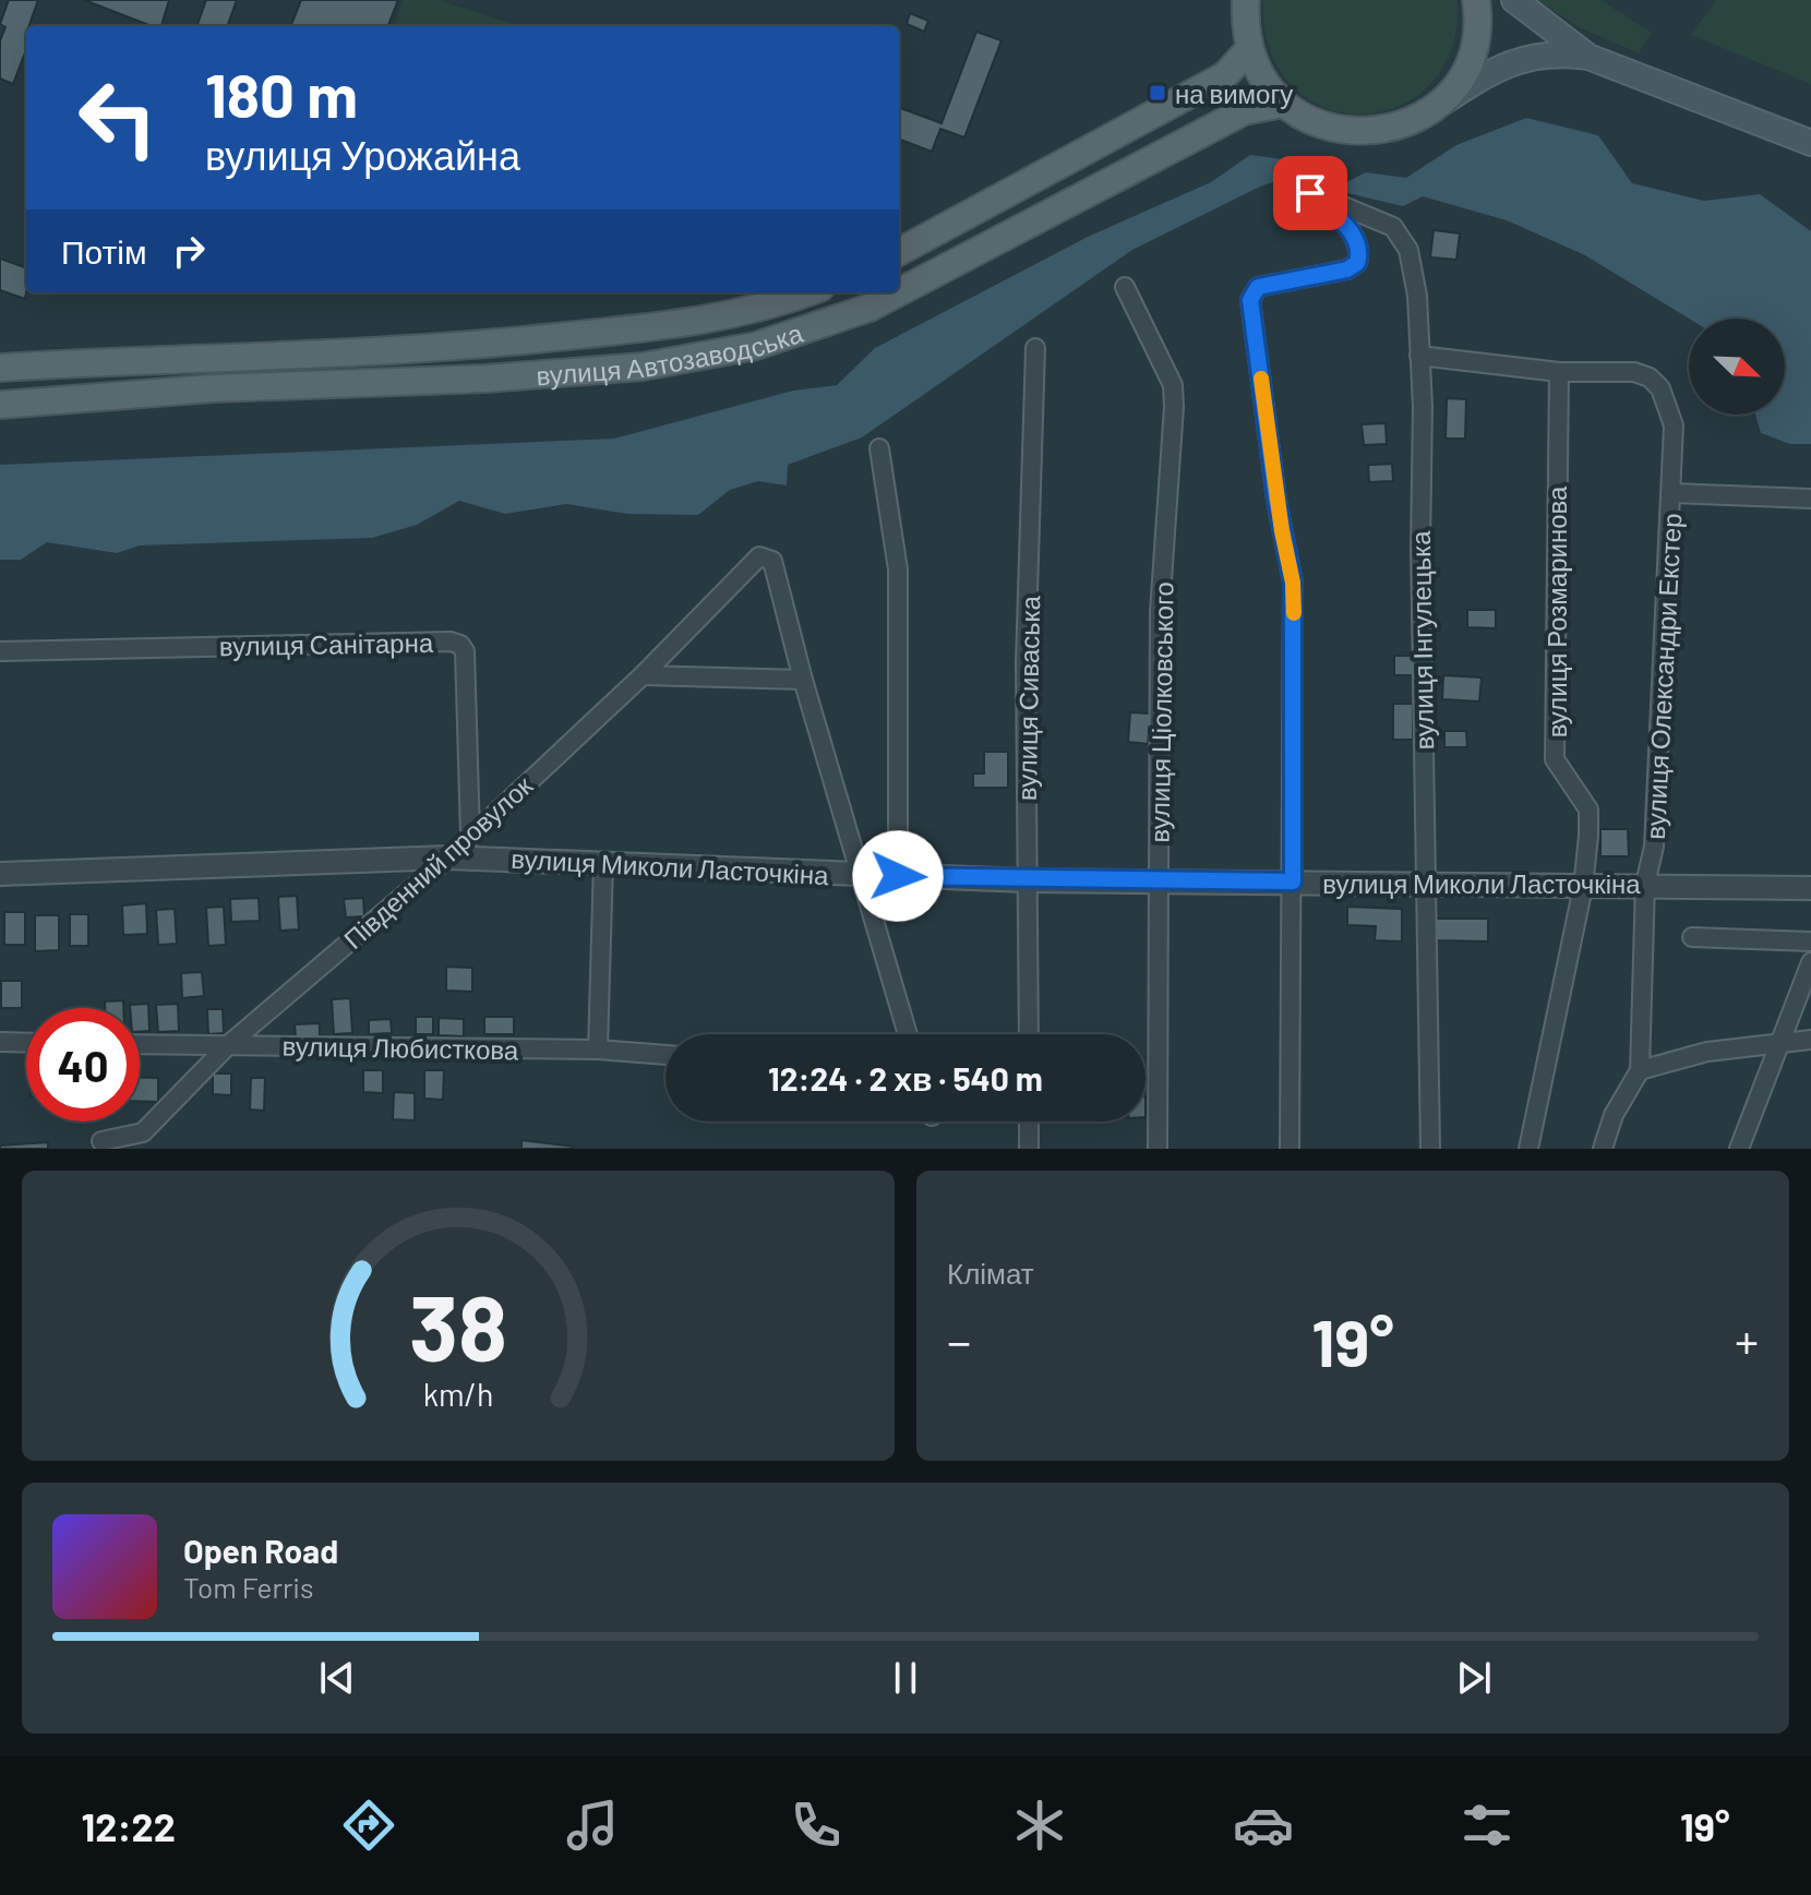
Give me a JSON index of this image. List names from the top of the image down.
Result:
{
  "streets": {
    "main road": ["вулиця Автозаводська"],
    "street": [
      "вулиця Розмаринова",
      "вулиця Інгулецька",
      "вулиця Санітарна",
      "вулиця Олександри Екстер",
      "вулиця Сиваська",
      "вулиця Ціолковського",
      "Південний провулок",
      "вулиця Миколи Ласточкіна",
      "вулиця Любисткова"
    ]
  },
  "crossings": [
    ["вулиця Розмаринова", "вулиця Олександри Екстер"],
    ["вулиця Розмаринова", "вулиця Миколи Ласточкіна"],
    ["вулиця Інгулецька", "вулиця Миколи Ласточкіна"],
    ["вулиця Санітарна", "Південний провулок"],
    ["вулиця Олександри Екстер", "вулиця Миколи Ласточкіна"],
    ["вулиця Сиваська", "вулиця Миколи Ласточкіна"],
    ["вулиця Ціолковського", "вулиця Миколи Ласточкіна"],
    ["Південний провулок", "вулиця Миколи Ласточкіна"],
    ["Південний провулок", "вулиця Любисткова"]
  ],
  "places": {
    "transit": ["на вимогу"]
  },
  "north": "bottom right",
  "page": {
    "turn": ["180 m", "вулиця Урожайна"],
    "then": "Потім",
    "limit": "40",
    "trip": "12:24 · 2 хв · 540 m",
    "tile": "Клімат",
    "heat": ["−", "19°", "+"],
    "song": ["Open Road", "Tom Ferris"],
    "tabs": ["12:22", "19°"],
    "gauge": ["38", "km/h"]
  }
}
